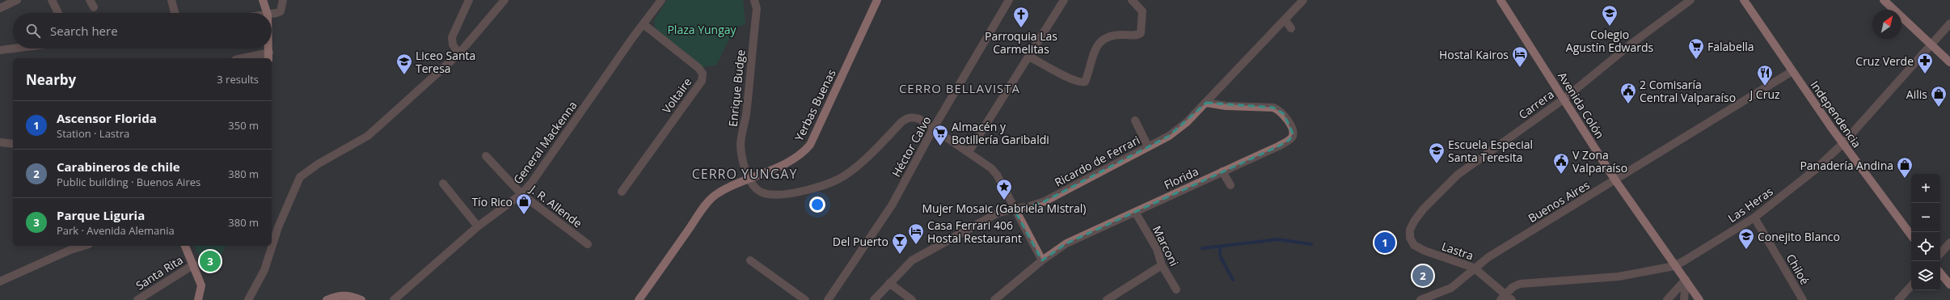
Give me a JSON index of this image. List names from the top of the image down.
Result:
{
  "streets": {
    "main road": ["Yerbas Buenas", "Avenida Colón", "Independencia"],
    "street": [
      "Enrique Budge",
      "Voltaire",
      "Carrera",
      "General Mackenna",
      "Héctor Calvo",
      "Ricardo de Ferrari",
      "Florida",
      "Buenos Aires",
      "Las Heras",
      "J. R. Allende",
      "Marconi",
      "Lastra",
      "Chiloé",
      "Santa Rita"
    ]
  },
  "crossings": [
    ["Enrique Budge", "Yerbas Buenas"],
    ["Voltaire", "General Mackenna"],
    ["Carrera", "Avenida Colón"],
    ["Carrera", "Lastra"],
    ["Avenida Colón", "Buenos Aires"],
    ["Avenida Colón", "Las Heras"],
    ["Independencia", "Buenos Aires"],
    ["Independencia", "Las Heras"],
    ["General Mackenna", "J. R. Allende"],
    ["Ricardo de Ferrari", "Florida"],
    ["Florida", "Marconi"],
    ["Buenos Aires", "Lastra"],
    ["Las Heras", "Lastra"],
    ["Las Heras", "Chiloé"]
  ],
  "districts": ["CERRO BELLAVISTA", "CERRO YUNGAY"],
  "parks": ["Plaza Yungay"],
  "places": {
    "school or university": [
      "Colegio Agustín Edwards",
      "Liceo Santa Teresa",
      "Escuela Especial Santa Teresita",
      "Conejito Blanco"
    ],
    "church": ["Parroquia Las Carmelitas"],
    "supermarket": ["Falabella", "Almacén y Botillería Garibaldi"],
    "hotel": ["Hostal Kairos", "Casa Ferrari 406 Hostal Restaurant"],
    "pharmacy": ["Cruz Verde"],
    "restaurant": ["J Cruz"],
    "public building": ["2 Comisaría Central Valparaíso", "V Zona Valparaíso"],
    "shop": ["Ailis", "Panadería Andina", "Tío Rico"],
    "place": ["Mujer Mosaic (Gabriela Mistral)"],
    "bar": ["Del Puerto"]
  },
  "north": "top right",
  "page": {
    "search": "Search here",
    "heading": ["Nearby", "3 results"],
    "list": [
      {
        "mark": "1",
        "name": "Ascensor Florida",
        "note": "Station · Lastra",
        "value": "350 m"
      },
      {
        "mark": "2",
        "name": "Carabineros de chile",
        "note": "Public building · Buenos Aires",
        "value": "380 m"
      },
      {
        "mark": "3",
        "name": "Parque Liguria",
        "note": "Park · Avenida Alemania",
        "value": "380 m"
      }
    ],
    "map_buttons": ["+", "−"],
    "pins": ["1", "3", "2"]
  }
}
